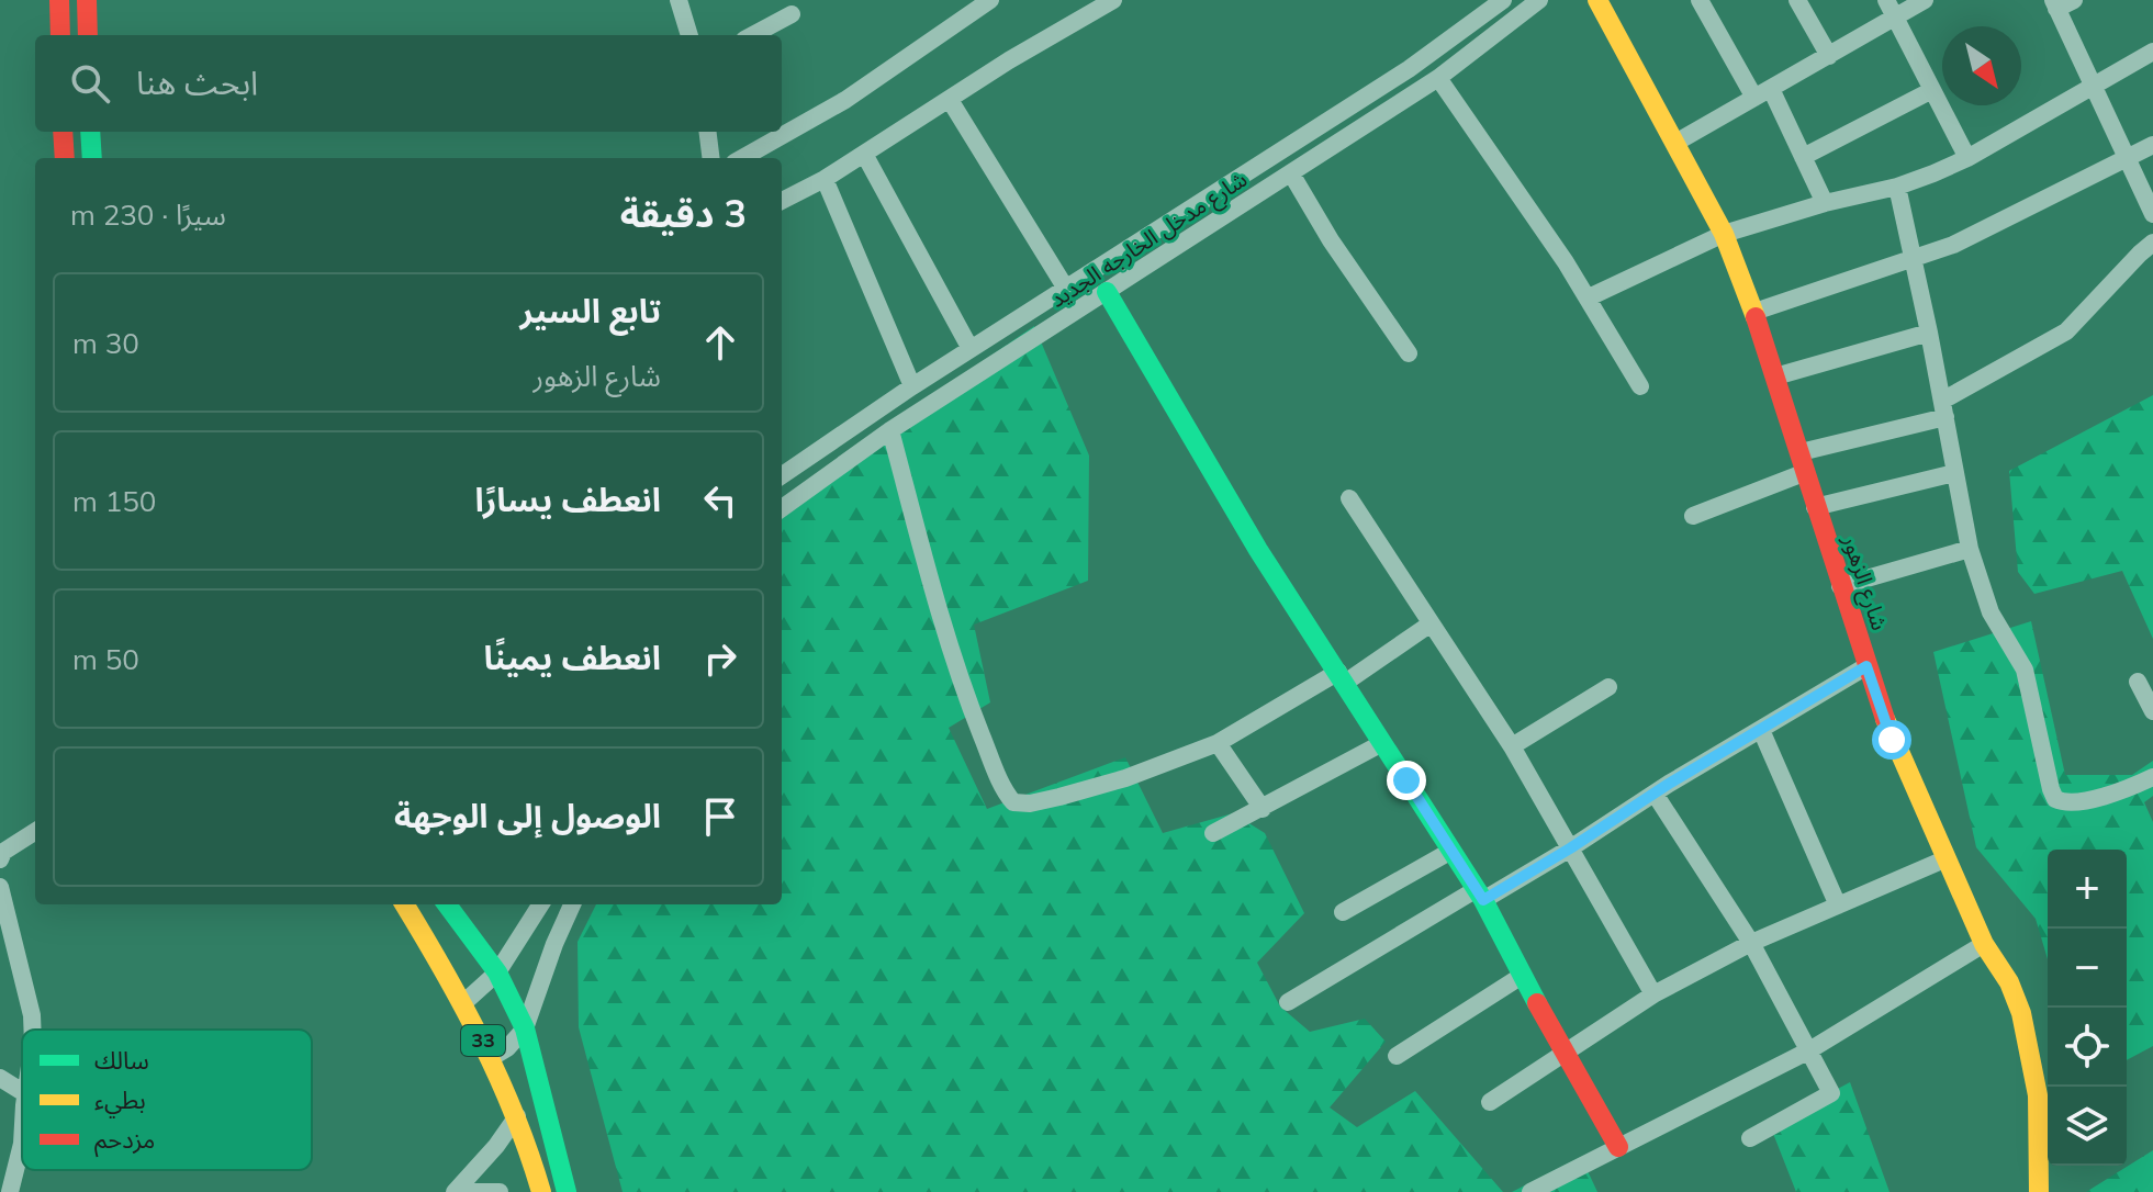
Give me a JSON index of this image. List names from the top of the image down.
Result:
{
  "streets": {
    "main road": ["شارع الزهور", "33"],
    "street": ["شارع مدخل الخارجه الجديد"]
  },
  "legend": ["سالك", "بطيء", "مزدحم"],
  "north": "bottom right",
  "page": {
    "search": "ابحث هنا",
    "heading": ["3 دقيقة", "سيرًا · 230 m"],
    "list": [
      ["تابع السير", "شارع الزهور", "30 m"],
      ["انعطف يسارًا", "150 m"],
      ["انعطف يمينًا", "50 m"],
      "الوصول إلى الوجهة"
    ],
    "map_buttons": ["+", "−"]
  }
}
